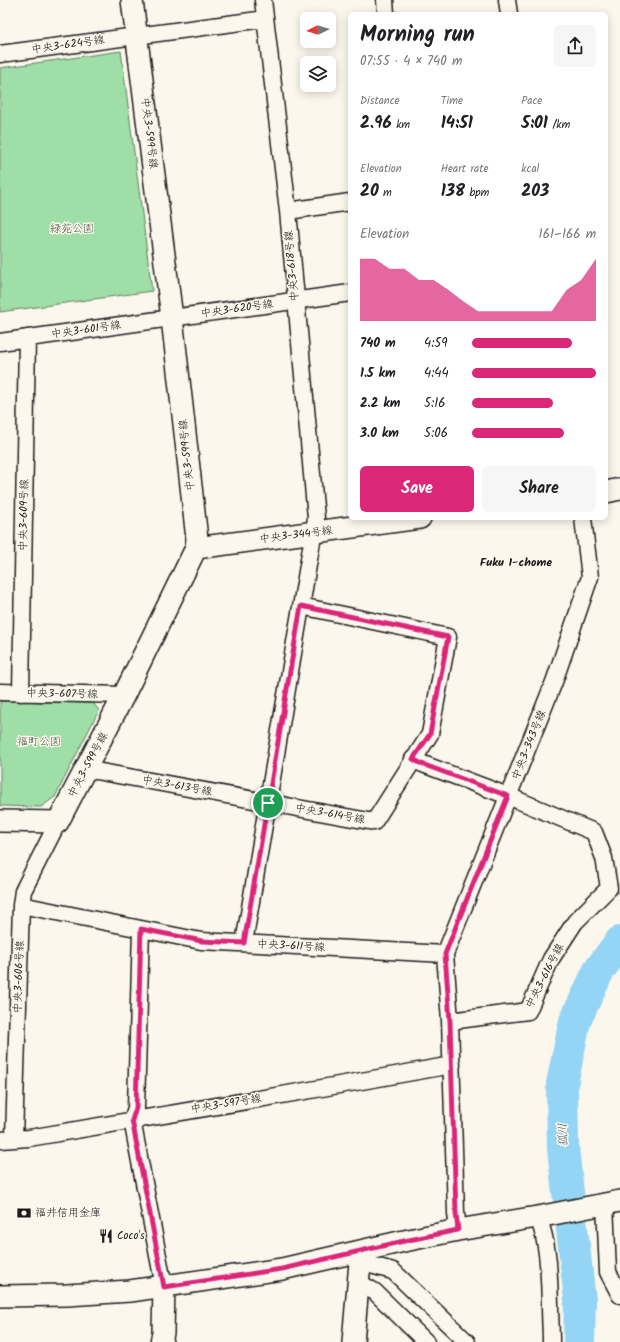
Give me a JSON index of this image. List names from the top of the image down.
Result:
{
  "streets": {
    "street": [
      "中央3-624号線",
      "中央3-599号線",
      "中央3-618号線",
      "中央3-620号線",
      "中央3-601号線",
      "中央3-609号線",
      "中央3-344号線",
      "中央3-607号線",
      "中央3-343号線",
      "中央3-613号線",
      "中央3-614号線",
      "中央3-611号線",
      "中央3-616号線",
      "中央3-606号線",
      "中央3-597号線"
    ]
  },
  "crossings": [
    ["中央3-624号線", "中央3-599号線"],
    ["中央3-624号線", "中央3-618号線"],
    ["中央3-599号線", "中央3-620号線"],
    ["中央3-599号線", "中央3-601号線"],
    ["中央3-599号線", "中央3-344号線"],
    ["中央3-599号線", "中央3-607号線"],
    ["中央3-599号線", "中央3-613号線"],
    ["中央3-599号線", "中央3-606号線"],
    ["中央3-618号線", "中央3-620号線"],
    ["中央3-618号線", "中央3-344号線"],
    ["中央3-618号線", "中央3-613号線"],
    ["中央3-618号線", "中央3-614号線"],
    ["中央3-618号線", "中央3-611号線"],
    ["中央3-620号線", "中央3-601号線"],
    ["中央3-601号線", "中央3-609号線"],
    ["中央3-609号線", "中央3-607号線"],
    ["中央3-343号線", "中央3-611号線"],
    ["中央3-343号線", "中央3-616号線"],
    ["中央3-343号線", "中央3-597号線"],
    ["中央3-613号線", "中央3-614号線"],
    ["中央3-611号線", "中央3-606号線"],
    ["中央3-606号線", "中央3-597号線"]
  ],
  "districts": ["Fuku 1-chome"],
  "water": ["狐川"],
  "parks": ["緑苑公園", "福町公園"],
  "places": {
    "bank": ["福井信用金庫"],
    "restaurant": ["Coco's"]
  },
  "north": "left",
  "page": {
    "heading": ["Morning run", "07:55 · 4 × 740 m"],
    "stats": [
      ["Distance", "2.96 km"],
      ["Time", "14:51"],
      ["Pace", "5:01 /km"],
      ["Elevation", "20 m"],
      ["Heart rate", "138 bpm"],
      ["kcal", "203"]
    ],
    "chart": ["Elevation", "161–166 m"],
    "list": [
      {
        "name": "740 m",
        "note": "4:59"
      },
      {
        "name": "1.5 km",
        "note": "4:44"
      },
      {
        "name": "2.2 km",
        "note": "5:16"
      },
      {
        "name": "3.0 km",
        "note": "5:06"
      }
    ],
    "buttons": ["Save", "Share"]
  }
}
